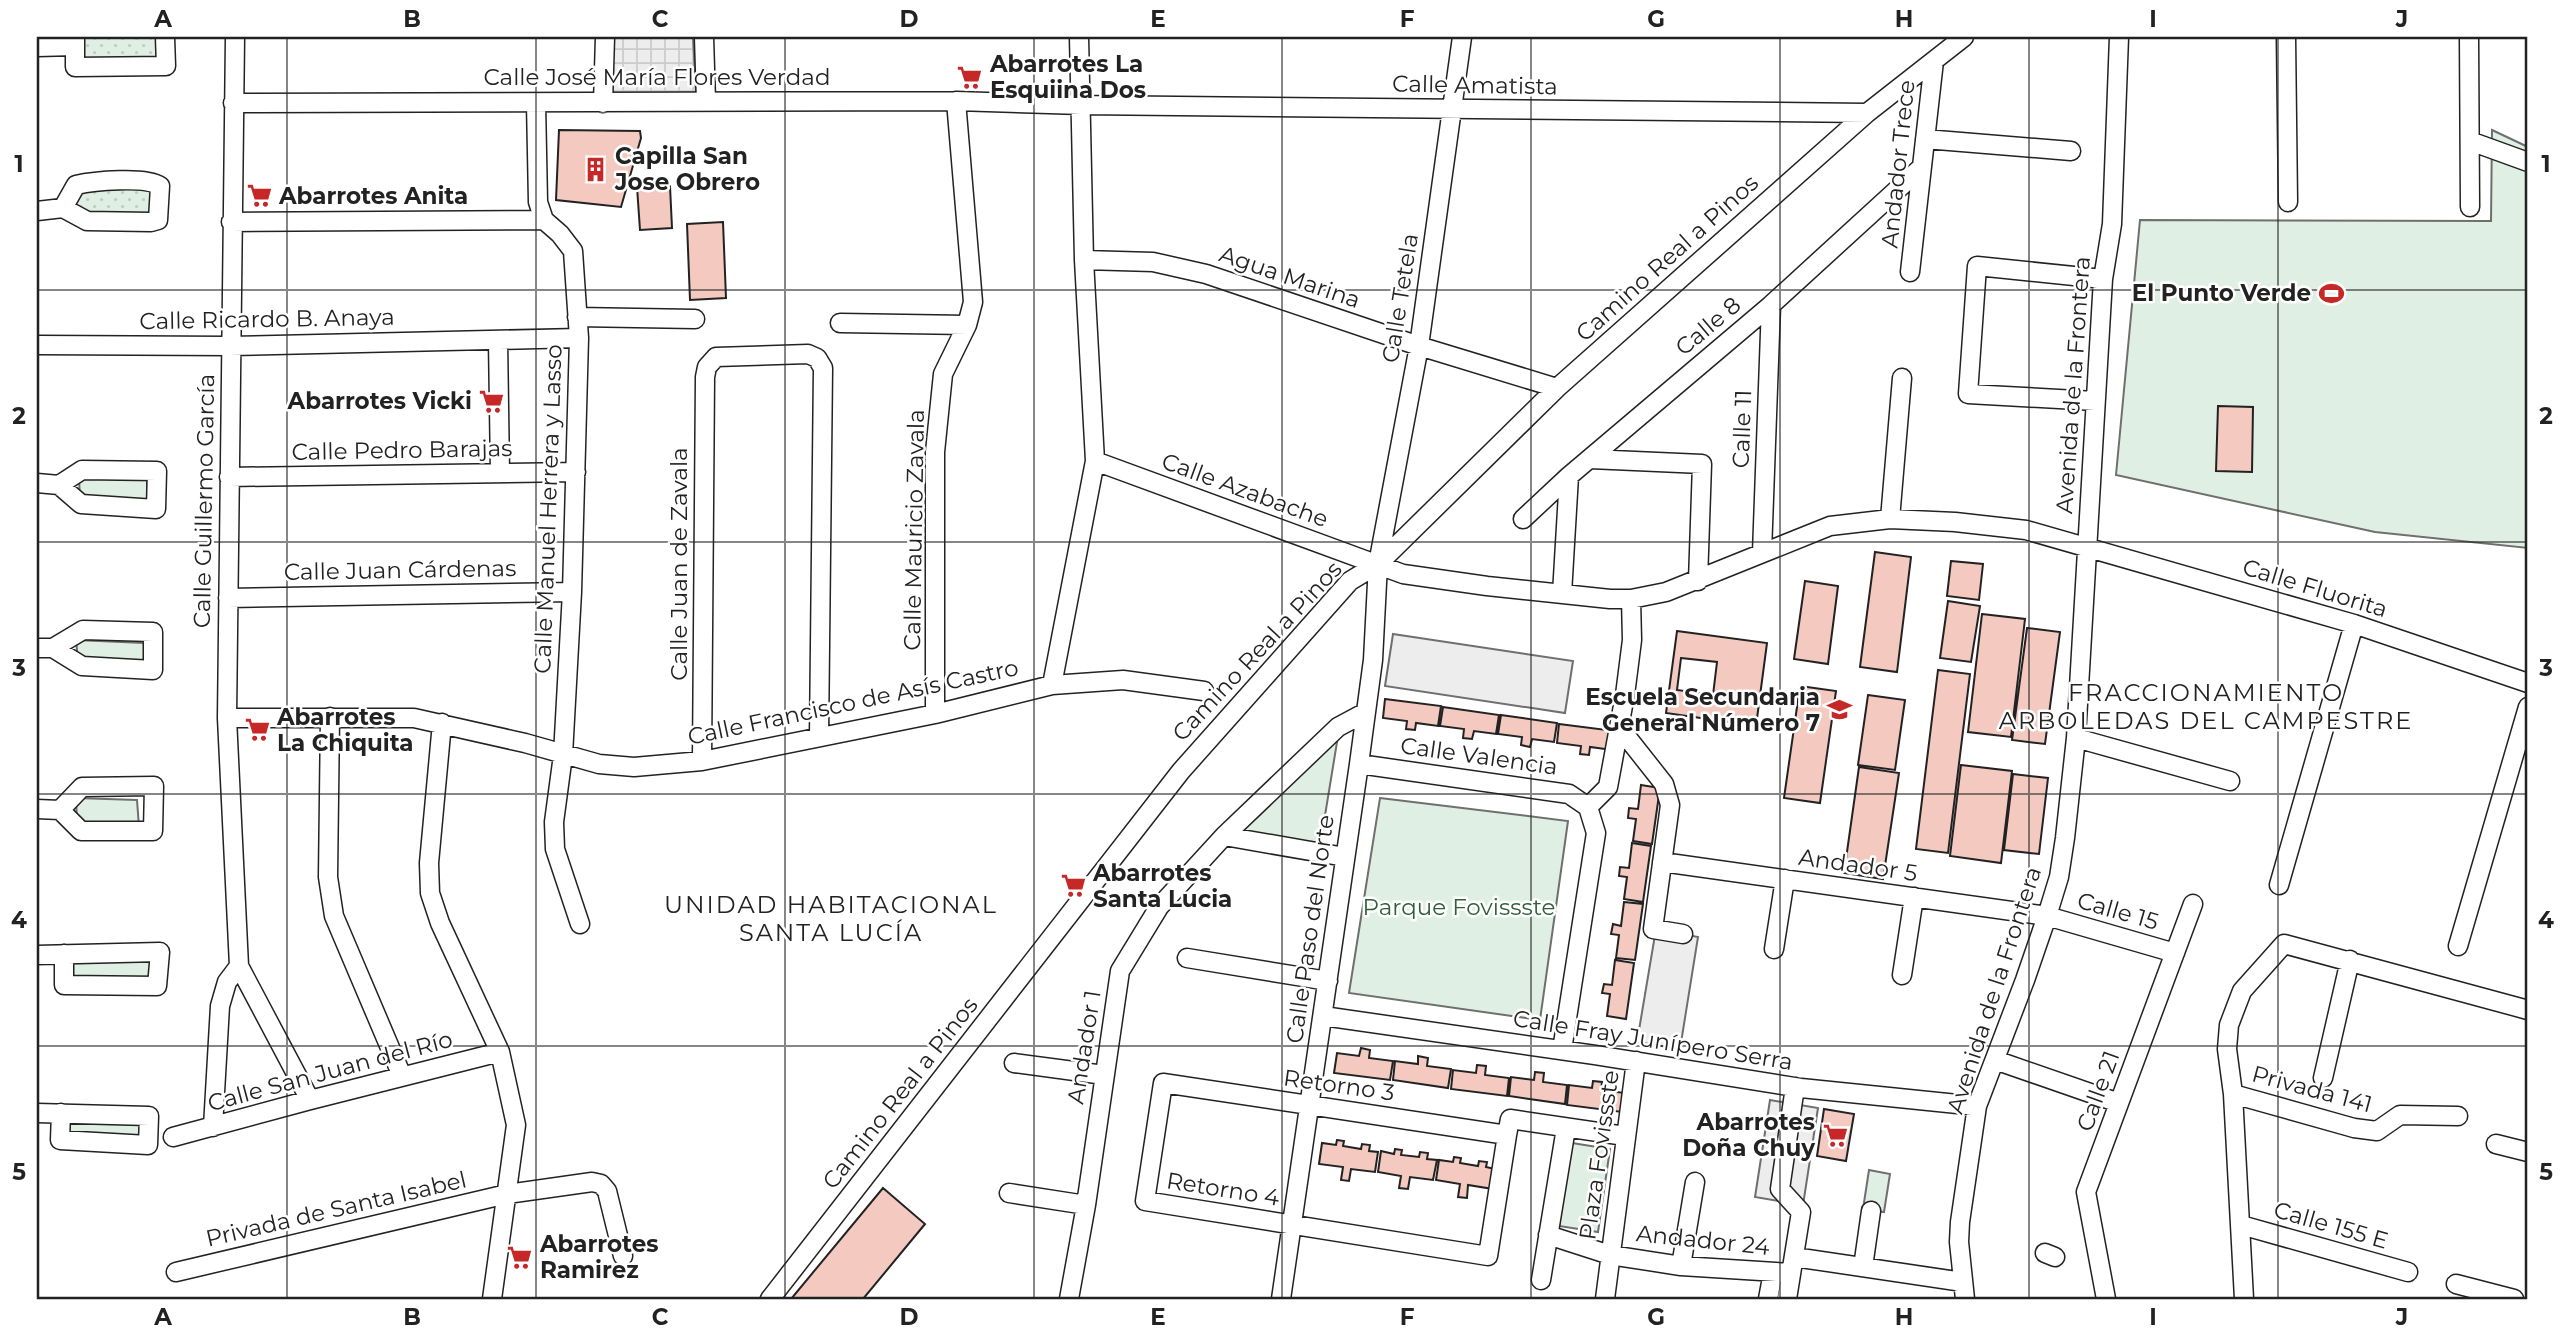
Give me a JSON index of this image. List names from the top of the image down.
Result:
{
  "streets": {
    "street": [
      "Calle José María Flores Verdad",
      "Calle Amatista",
      "Andador Trece",
      "Camino Real a Pinos",
      "Agua Marina",
      "Calle Tetela",
      "Calle Ricardo B. Anaya",
      "Calle 8",
      "Avenida de la Frontera",
      "Calle 11",
      "Calle Pedro Barajas",
      "Calle Azabache",
      "Calle Guillermo García",
      "Calle Manuel Herrera y Lasso",
      "Calle Mauricio Zavala",
      "Calle Juan de Zavala",
      "Calle Juan Cárdenas",
      "Calle Fluorita",
      "Calle Francisco de Asís Castro",
      "Calle Valencia",
      "Andador 5",
      "Calle 15",
      "Calle Paso del Norte",
      "Calle Fray Junípero Serra",
      "Andador 1",
      "Calle San Juan del Río",
      "Retorno 3",
      "Privada 141",
      "Calle 21",
      "Plaza Fovissste",
      "Retorno 4",
      "Privada de Santa Isabel",
      "Calle 155 E",
      "Andador 24"
    ]
  },
  "crossings": [
    ["Calle José María Flores Verdad", "Calle Amatista"],
    ["Calle José María Flores Verdad", "Calle Guillermo García"],
    ["Calle José María Flores Verdad", "Calle Mauricio Zavala"],
    ["Calle José María Flores Verdad", "Calle Francisco de Asís Castro"],
    ["Calle Amatista", "Camino Real a Pinos"],
    ["Calle Amatista", "Calle Tetela"],
    ["Calle Amatista", "Calle Francisco de Asís Castro"],
    ["Andador Trece", "Camino Real a Pinos"],
    ["Andador Trece", "Calle 8"],
    ["Camino Real a Pinos", "Agua Marina"],
    ["Camino Real a Pinos", "Calle Tetela"],
    ["Camino Real a Pinos", "Calle Azabache"],
    ["Camino Real a Pinos", "Calle Paso del Norte"],
    ["Agua Marina", "Calle Tetela"],
    ["Agua Marina", "Calle Francisco de Asís Castro"],
    ["Calle Tetela", "Calle Azabache"],
    ["Calle Tetela", "Calle Paso del Norte"],
    ["Calle Ricardo B. Anaya", "Calle Guillermo García"],
    ["Calle Ricardo B. Anaya", "Calle Manuel Herrera y Lasso"],
    ["Calle 8", "Calle 11"],
    ["Avenida de la Frontera", "Calle Fluorita"],
    ["Avenida de la Frontera", "Andador 5"],
    ["Avenida de la Frontera", "Calle 15"],
    ["Avenida de la Frontera", "Calle Fray Junípero Serra"],
    ["Avenida de la Frontera", "Andador 24"],
    ["Calle 11", "Calle Azabache"],
    ["Calle 11", "Calle Fluorita"],
    ["Calle Pedro Barajas", "Calle Guillermo García"],
    ["Calle Pedro Barajas", "Calle Manuel Herrera y Lasso"],
    ["Calle Azabache", "Calle Fluorita"],
    ["Calle Azabache", "Calle Francisco de Asís Castro"],
    ["Calle Azabache", "Calle Paso del Norte"],
    ["Calle Guillermo García", "Calle Juan Cárdenas"],
    ["Calle Guillermo García", "Calle Francisco de Asís Castro"],
    ["Calle Guillermo García", "Calle San Juan del Río"],
    ["Calle Manuel Herrera y Lasso", "Calle Juan Cárdenas"],
    ["Calle Manuel Herrera y Lasso", "Calle Francisco de Asís Castro"],
    ["Calle Mauricio Zavala", "Calle Francisco de Asís Castro"],
    ["Calle Juan de Zavala", "Calle Francisco de Asís Castro"],
    ["Calle Valencia", "Calle Paso del Norte"],
    ["Andador 5", "Calle 15"],
    ["Calle 15", "Calle 21"],
    ["Calle Paso del Norte", "Calle Fray Junípero Serra"],
    ["Calle Paso del Norte", "Andador 1"],
    ["Calle Paso del Norte", "Retorno 3"],
    ["Calle Paso del Norte", "Retorno 4"],
    ["Calle Fray Junípero Serra", "Plaza Fovissste"],
    ["Retorno 3", "Retorno 4"],
    ["Plaza Fovissste", "Andador 24"]
  ],
  "districts": ["FRACCIONAMIENTO ARBOLEDAS DEL CAMPESTRE", "UNIDAD HABITACIONAL SANTA LUCÍA"],
  "parks": ["Parque Fovissste"],
  "places": {
    "supermarket": [
      "Abarrotes La Esquiina Dos",
      "Abarrotes Anita",
      "Abarrotes Vicki",
      "Abarrotes La Chiquita",
      "Abarrotes Santa Lucia",
      "Abarrotes Doña Chuy",
      "Abarrotes Ramirez"
    ],
    "building": ["Capilla San Jose Obrero"],
    "sports": ["El Punto Verde"],
    "school or university": ["Escuela Secundaria General Número 7"]
  },
  "grid": {
    "columns": [
      "A",
      "B",
      "C",
      "D",
      "E",
      "F",
      "G",
      "H",
      "I",
      "J"
    ],
    "rows": [
      "1",
      "2",
      "3",
      "4",
      "5"
    ]
  }
}
